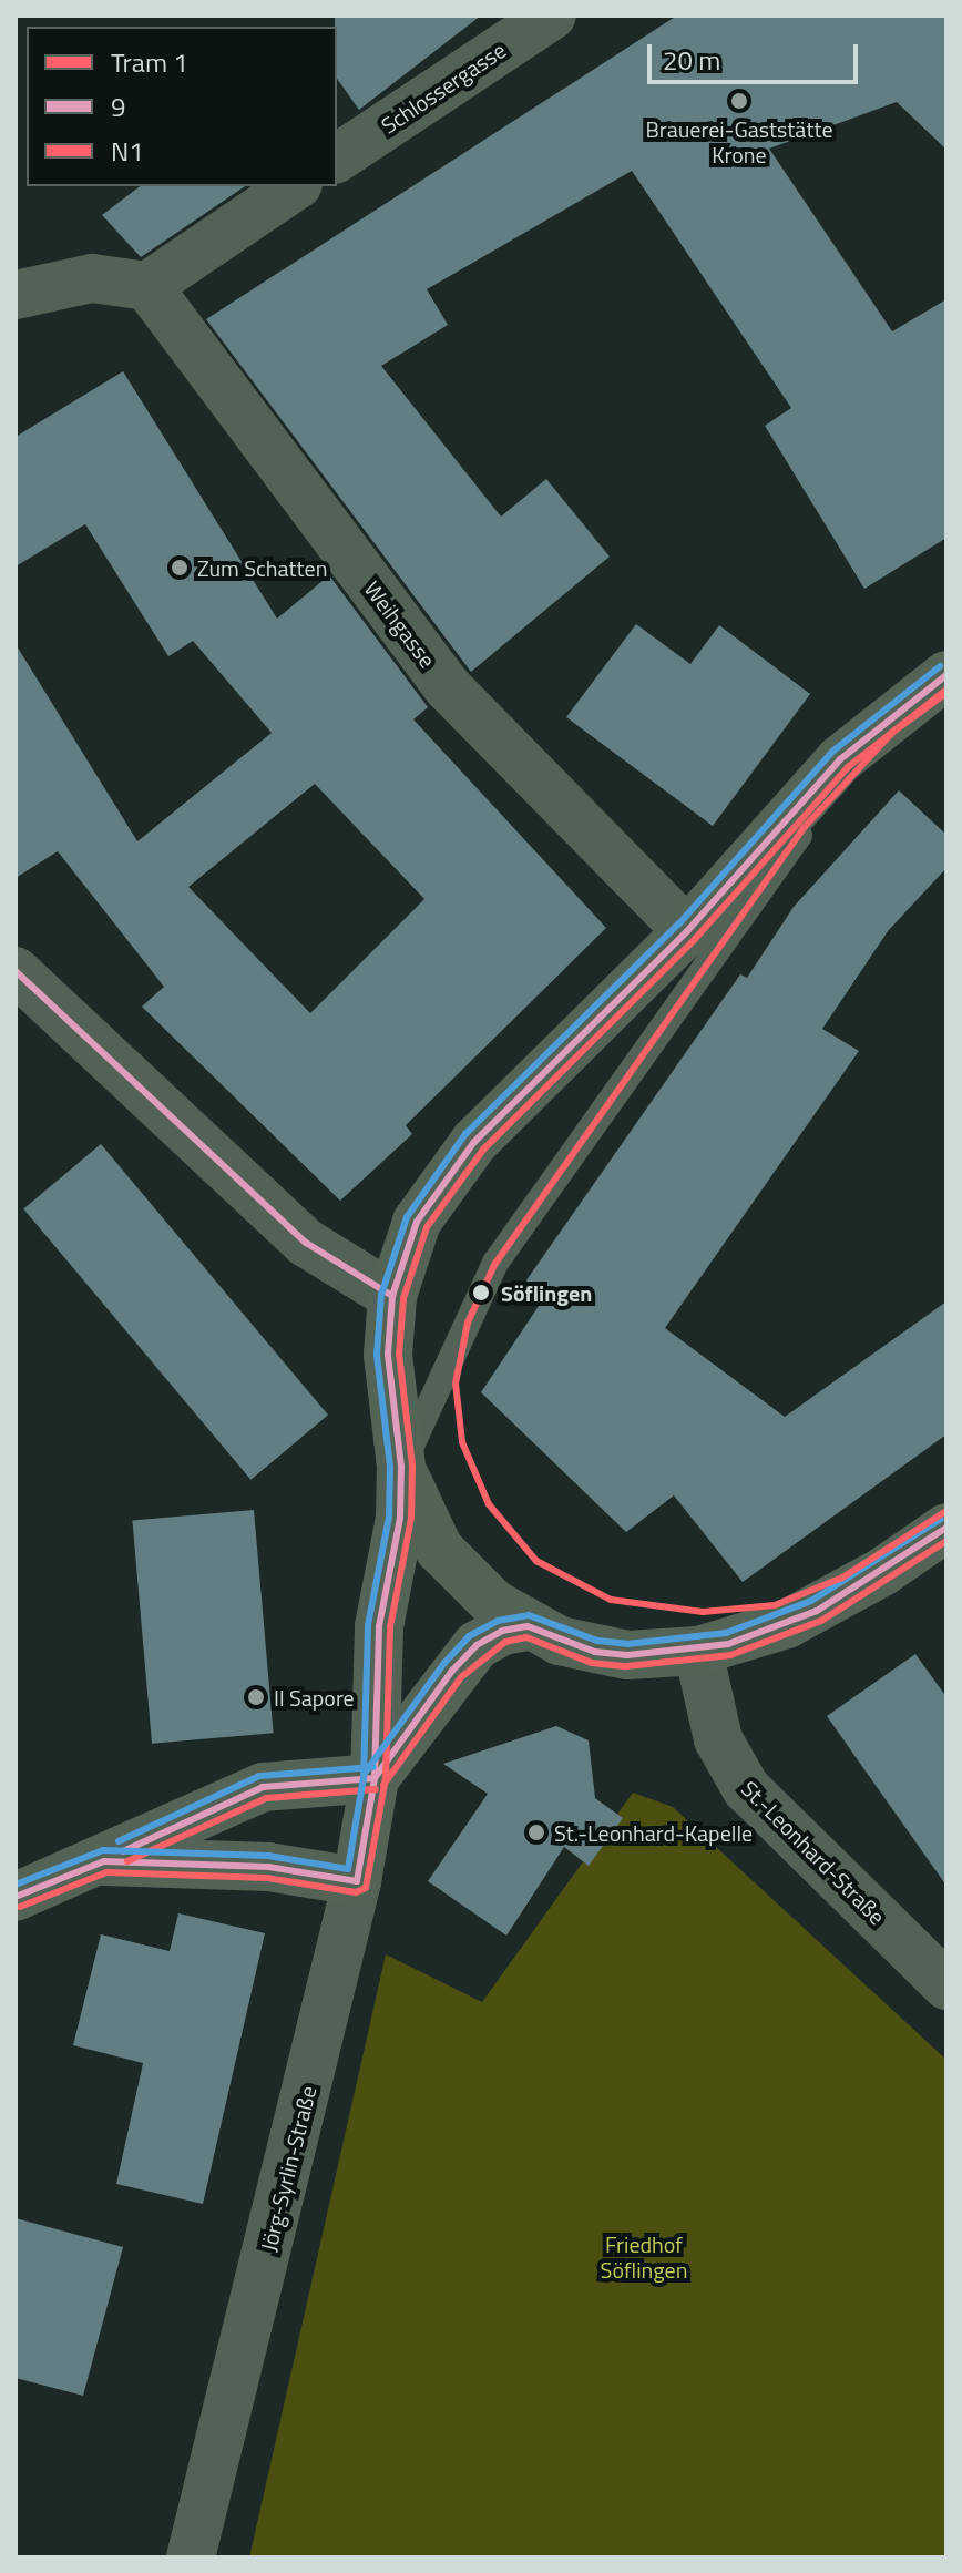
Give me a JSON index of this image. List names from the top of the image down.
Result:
{
  "streets": {
    "street": [
      "Schlossergasse",
      "Weihgasse",
      "St.-Leonhard-Straße",
      "Jörg-Syrlin-Straße"
    ]
  },
  "parks": ["Friedhof Söflingen"],
  "places": [
    "Brauerei-Gaststätte Krone",
    "Zum Schatten",
    "Söflingen",
    "Il Sapore",
    "St.-Leonhard-Kapelle"
  ],
  "lines": ["transit line 9", "transit line N1", "tram line 1"],
  "legend": ["Tram 1", "9", "N1"],
  "scale_bar": "20 m"
}
